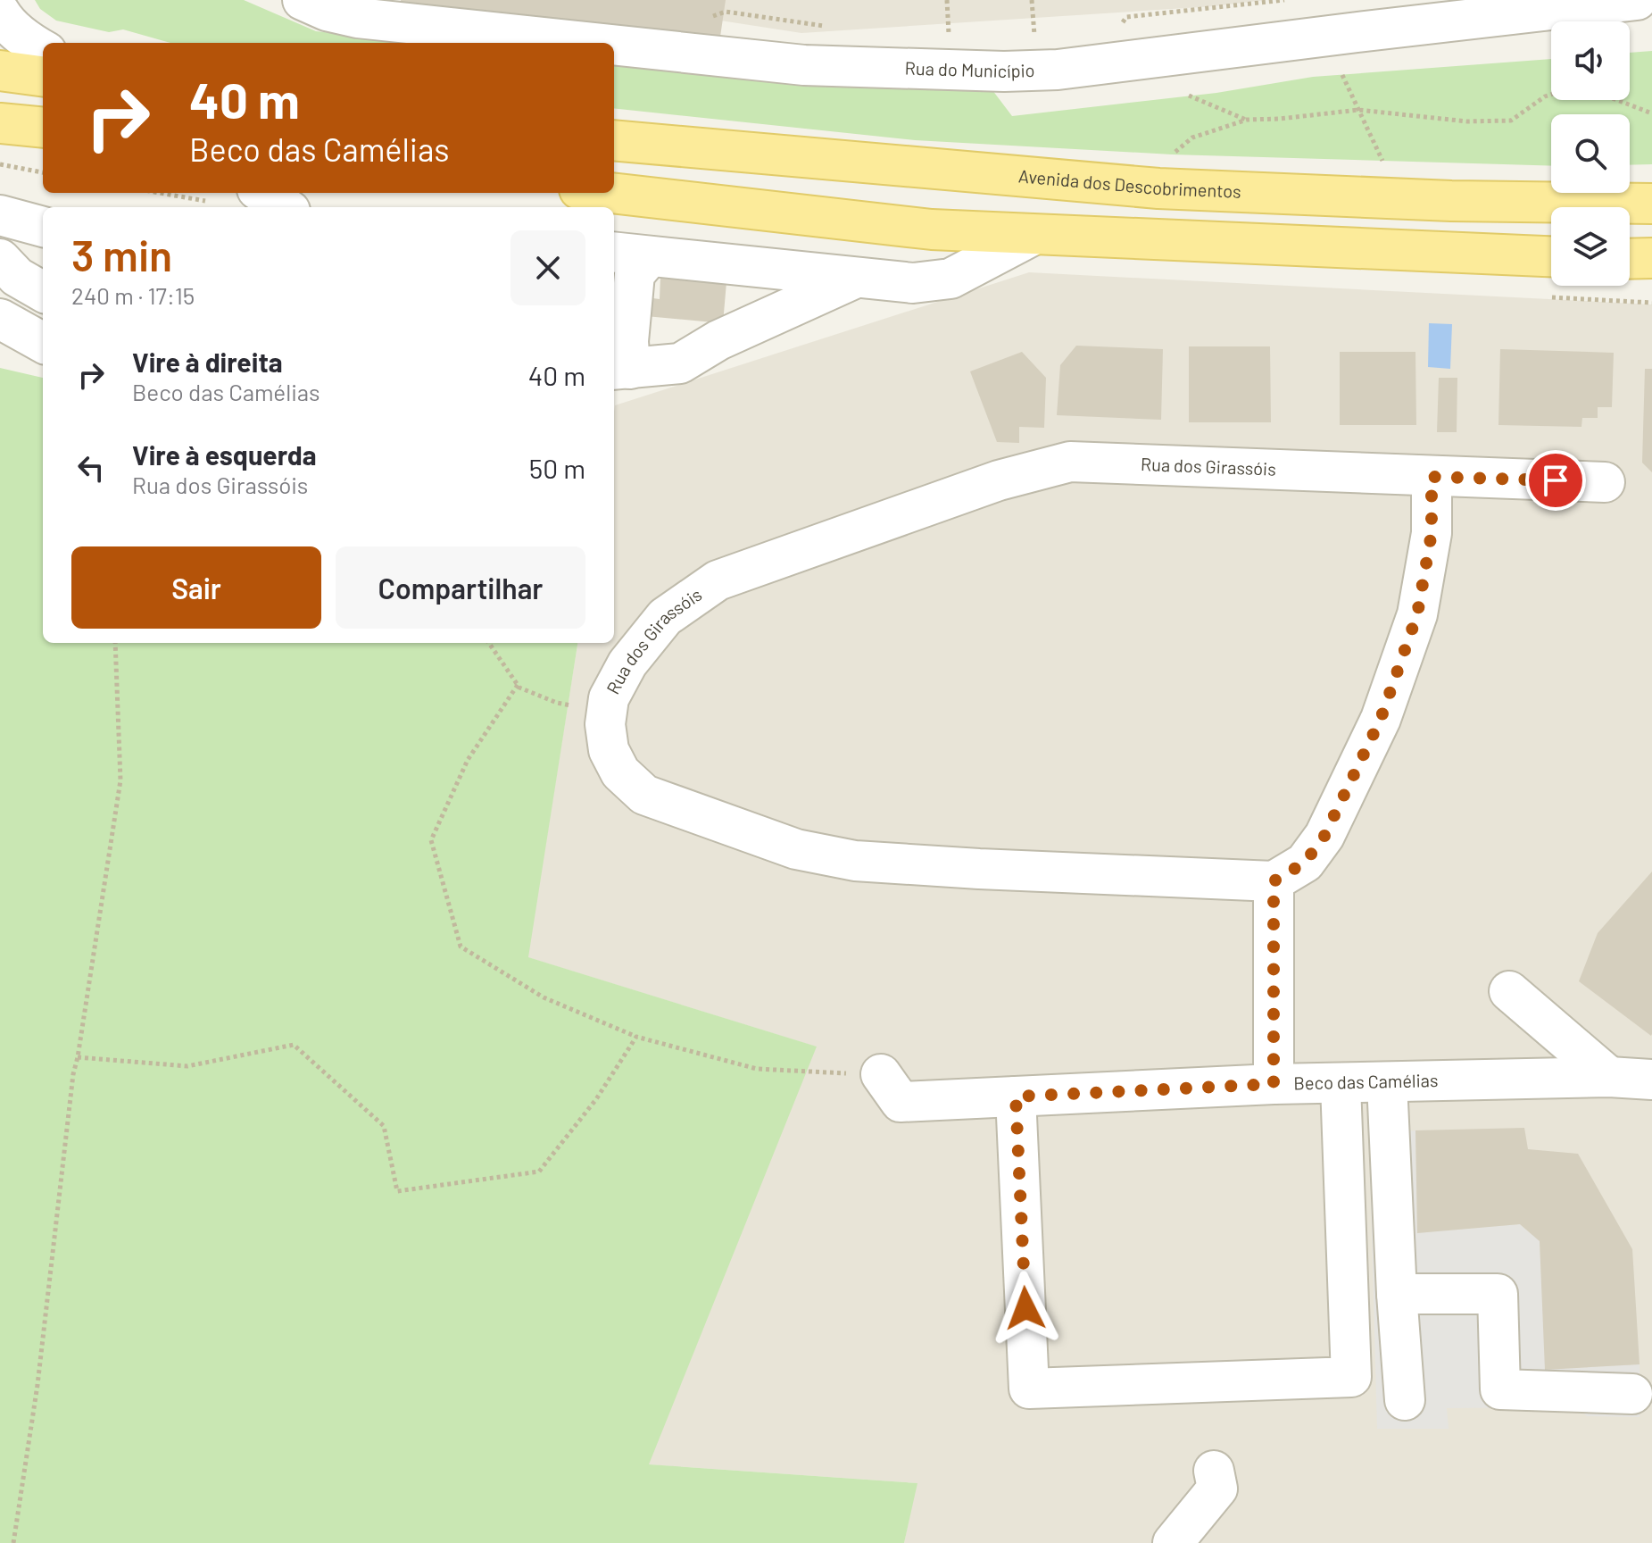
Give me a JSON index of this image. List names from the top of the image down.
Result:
{
  "streets": {
    "main road": ["Avenida dos Descobrimentos"],
    "street": ["Rua do Município", "Rua dos Girassóis", "Beco das Camélias"]
  },
  "page": {
    "turn": ["40 m", "Beco das Camélias"],
    "heading": ["3 min", "240 m · 17:15"],
    "list": [
      {
        "name": "Vire à direita",
        "note": "Beco das Camélias",
        "value": "40 m"
      },
      {
        "name": "Vire à esquerda",
        "note": "Rua dos Girassóis",
        "value": "50 m"
      }
    ],
    "buttons": ["Sair", "Compartilhar"]
  }
}
